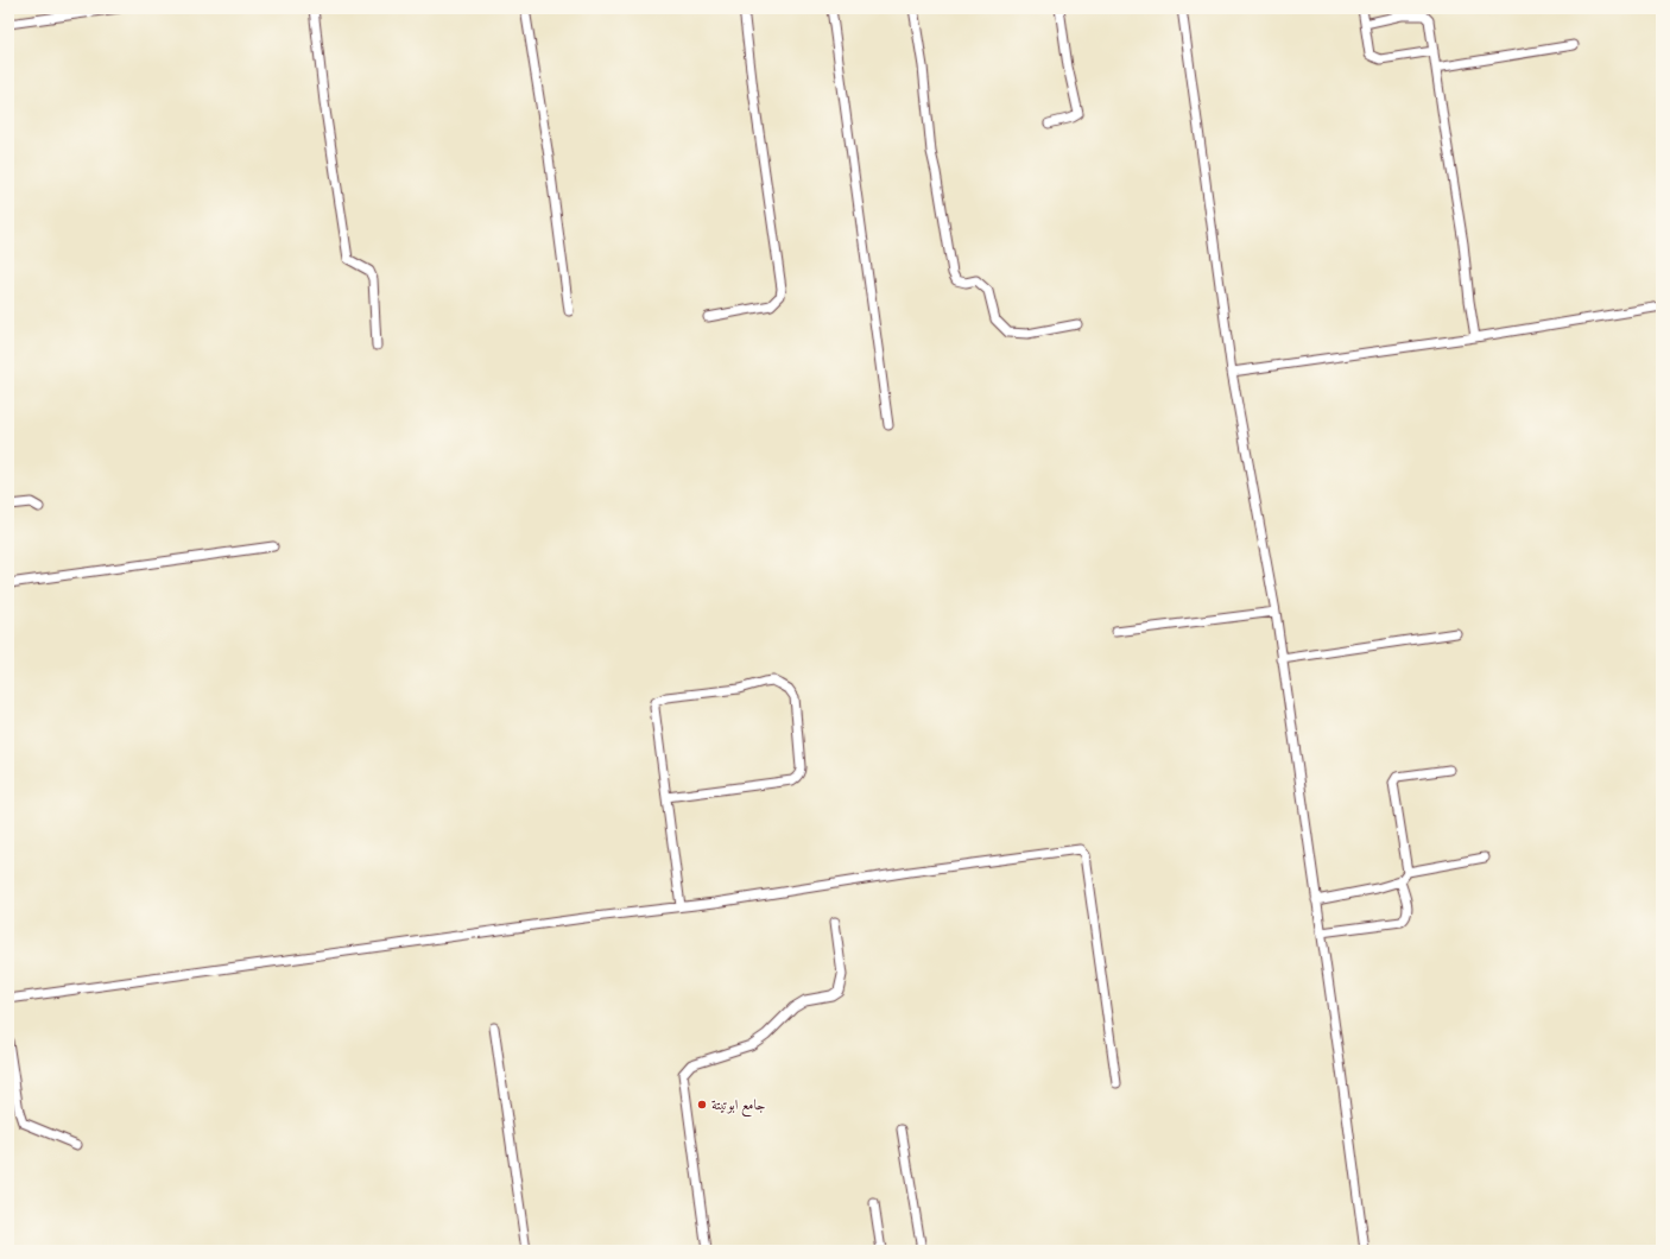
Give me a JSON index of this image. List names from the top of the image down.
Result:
{
  "places": ["جامع ابوتيتة"]
}
